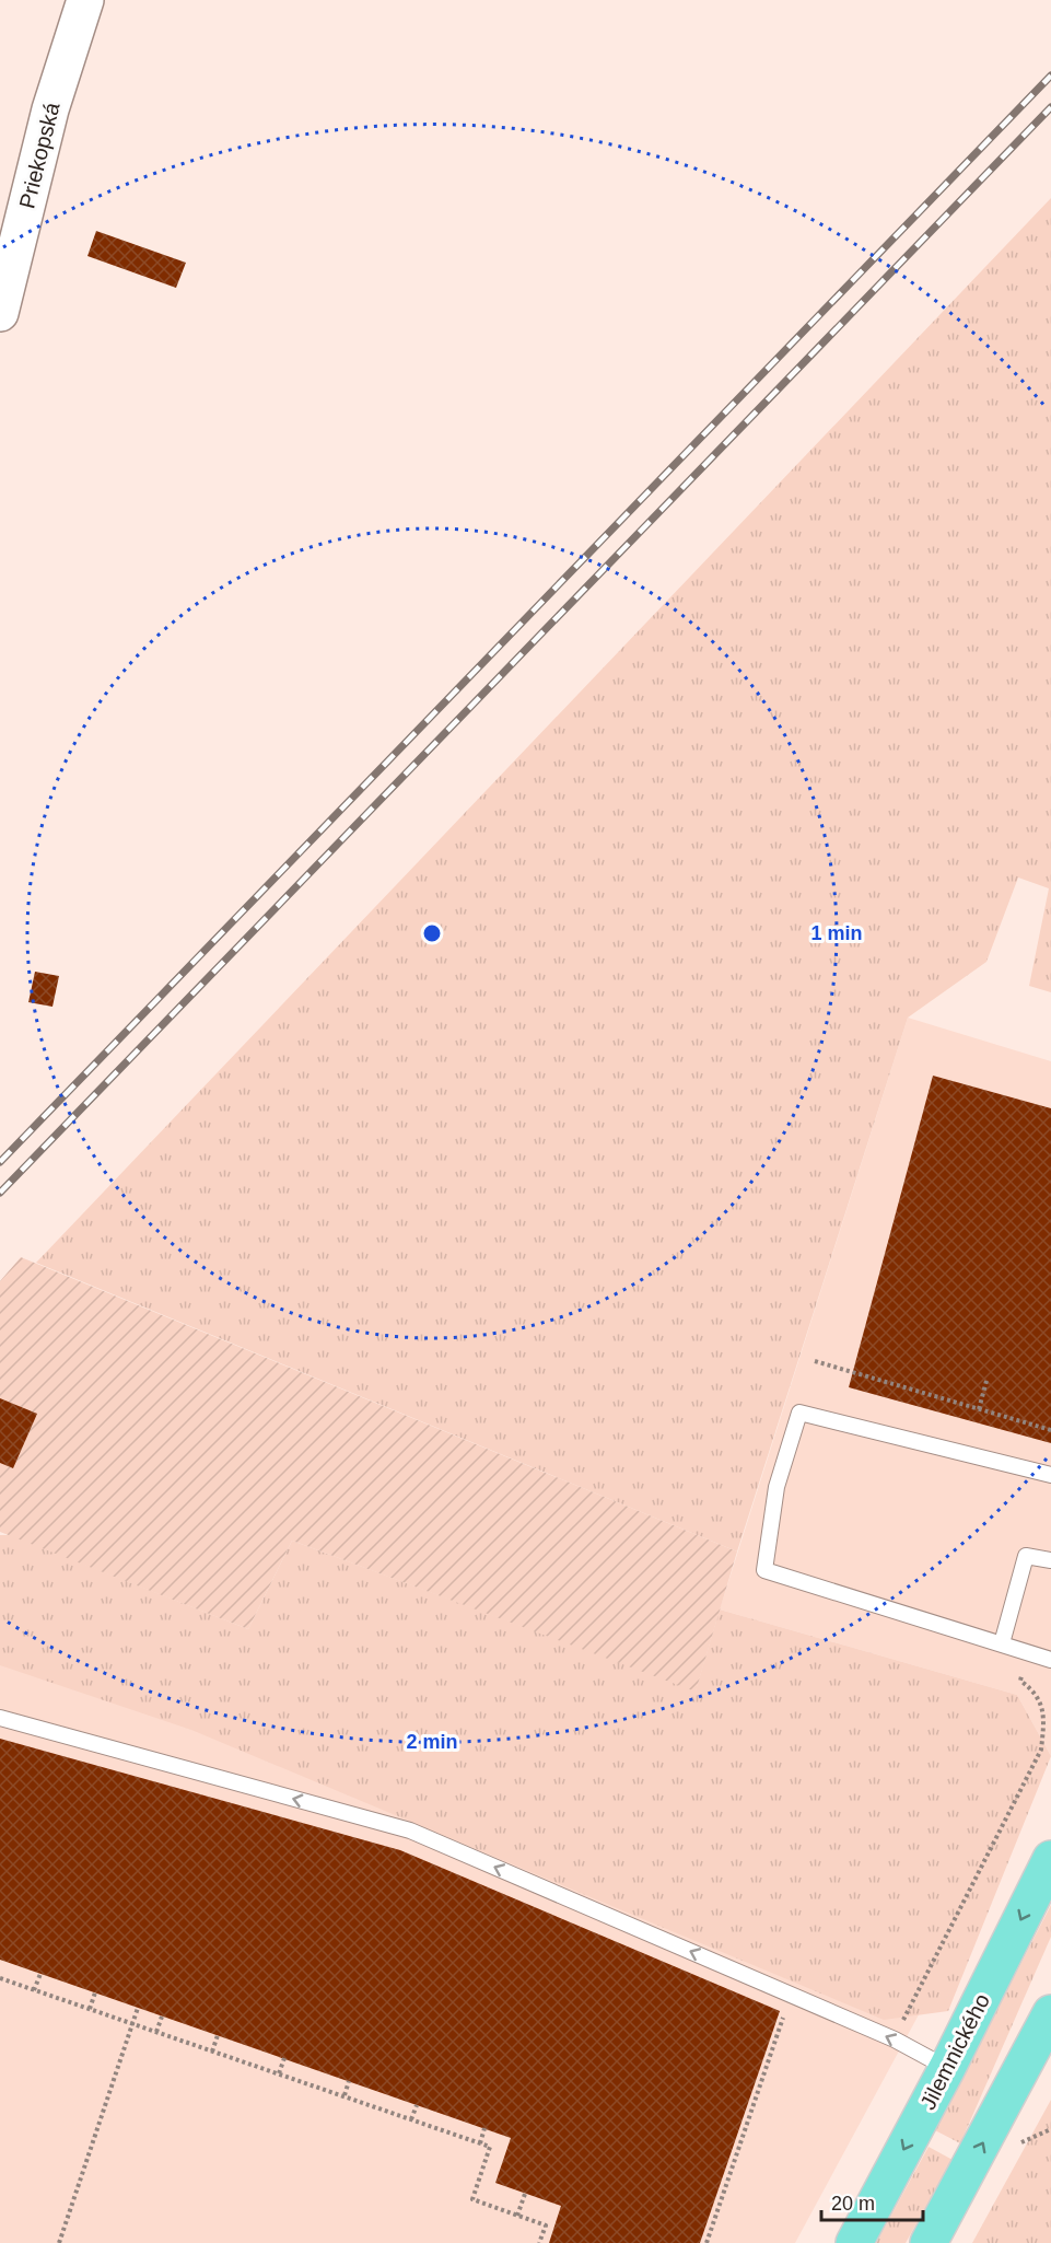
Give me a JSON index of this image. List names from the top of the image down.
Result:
{
  "streets": {
    "main road": ["Jilemnického"],
    "street": ["Priekopská"]
  },
  "scale_bar": "20 m",
  "rings": ["1 min", "2 min"]
}
